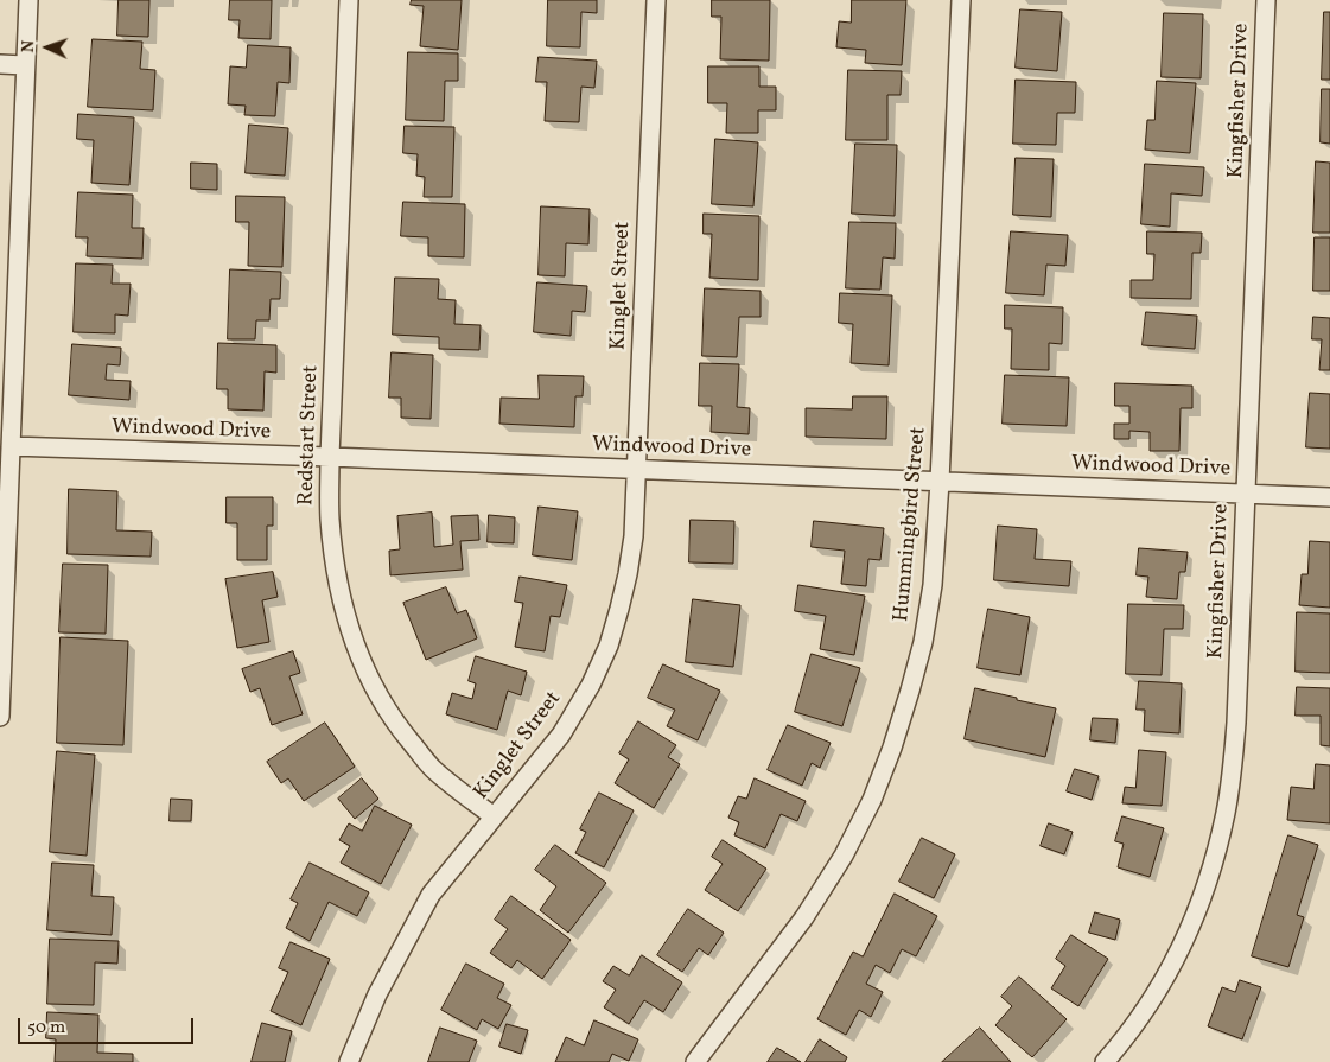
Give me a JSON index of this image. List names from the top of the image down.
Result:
{
  "streets": {
    "street": [
      "Kingfisher Drive",
      "Kinglet Street",
      "Windwood Drive",
      "Redstart Street",
      "Hummingbird Street"
    ]
  },
  "crossings": [
    ["Kingfisher Drive", "Windwood Drive"],
    ["Kinglet Street", "Windwood Drive"],
    ["Kinglet Street", "Redstart Street"],
    ["Windwood Drive", "Redstart Street"],
    ["Windwood Drive", "Hummingbird Street"]
  ],
  "scale_bar": "50 m",
  "north": "left"
}
